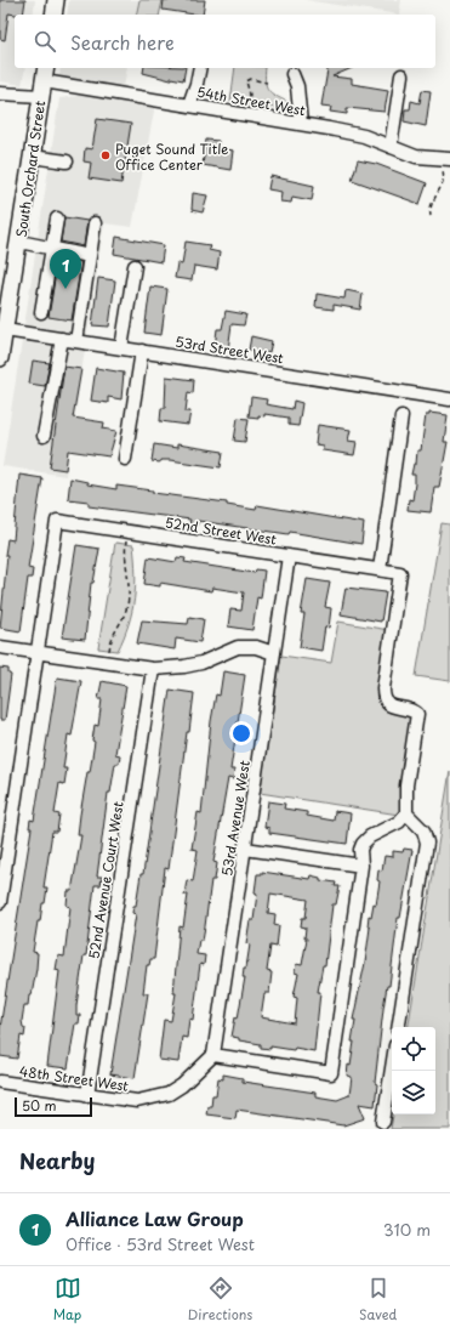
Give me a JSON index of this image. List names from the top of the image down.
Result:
{
  "streets": {
    "main road": ["South Orchard Street"],
    "street": [
      "54th Street West",
      "53rd Street West",
      "52nd Street West",
      "53rd Avenue West",
      "52nd Avenue Court West",
      "48th Street West"
    ]
  },
  "crossings": [
    ["54th Street West", "South Orchard Street"],
    ["South Orchard Street", "53rd Street West"],
    ["52nd Street West", "53rd Avenue West"],
    ["53rd Avenue West", "48th Street West"],
    ["52nd Avenue Court West", "48th Street West"]
  ],
  "places": ["Puget Sound Title Office Center"],
  "scale_bar": "50 m",
  "page": {
    "search": "Search here",
    "pins": "1",
    "scale": "50 m",
    "heading": "Nearby",
    "list": [
      {
        "mark": "1",
        "name": "Alliance Law Group",
        "note": "Office · 53rd Street West",
        "value": "310 m"
      }
    ],
    "nav": ["Map", "Directions", "Saved"]
  }
}
